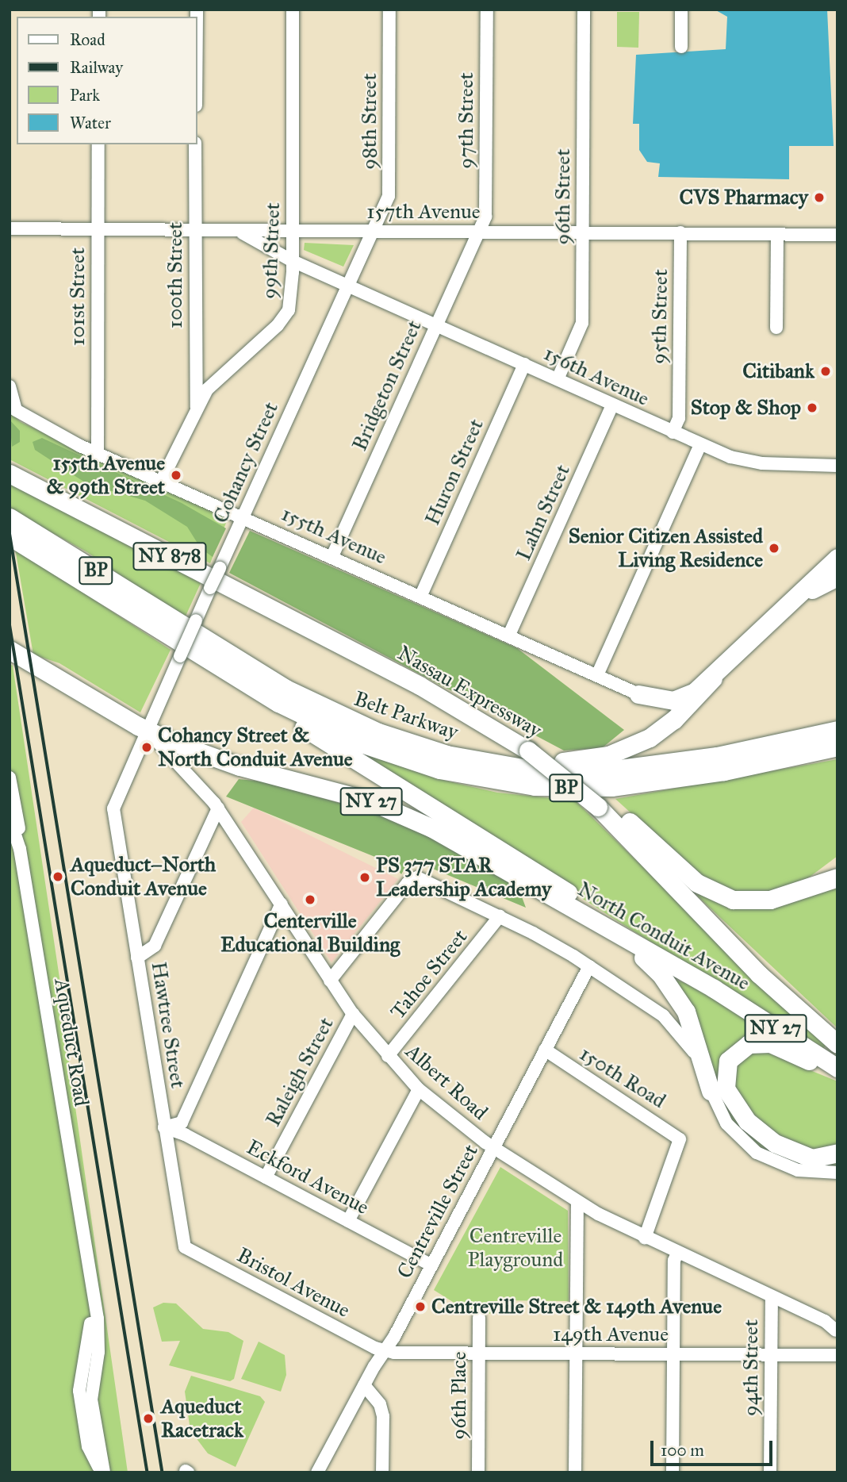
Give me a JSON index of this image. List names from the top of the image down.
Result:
{
  "streets": {
    "highway": [
      "NY 878",
      "BP",
      "Nassau Expressway",
      "Belt Parkway",
      "NY 27",
      "North Conduit Avenue"
    ],
    "street": [
      "97th Street",
      "98th Street",
      "96th Street",
      "157th Avenue",
      "99th Street",
      "100th Street",
      "101st Street",
      "95th Street",
      "156th Avenue",
      "Bridgeton Street",
      "Cohancy Street",
      "Huron Street",
      "Lahn Street",
      "155th Avenue",
      "Tahoe Street",
      "Hawtree Street",
      "Aqueduct Road",
      "Raleigh Street",
      "150th Road",
      "Albert Road",
      "Eckford Avenue",
      "Centreville Street",
      "Bristol Avenue",
      "149th Avenue",
      "94th Street",
      "96th Place"
    ]
  },
  "crossings": [
    ["97th Street", "157th Avenue"],
    ["97th Street", "Bridgeton Street"],
    ["98th Street", "157th Avenue"],
    ["98th Street", "Cohancy Street"],
    ["96th Street", "157th Avenue"],
    ["96th Street", "156th Avenue"],
    ["157th Avenue", "99th Street"],
    ["157th Avenue", "100th Street"],
    ["157th Avenue", "101st Street"],
    ["157th Avenue", "95th Street"],
    ["157th Avenue", "Bridgeton Street"],
    ["157th Avenue", "Cohancy Street"],
    ["99th Street", "100th Street"],
    ["99th Street", "155th Avenue"],
    ["101st Street", "155th Avenue"],
    ["95th Street", "156th Avenue"],
    ["156th Avenue", "Bridgeton Street"],
    ["156th Avenue", "Cohancy Street"],
    ["156th Avenue", "Huron Street"],
    ["156th Avenue", "Lahn Street"],
    ["Bridgeton Street", "155th Avenue"],
    ["Cohancy Street", "155th Avenue"],
    ["Cohancy Street", "North Conduit Avenue"],
    ["Cohancy Street", "Hawtree Street"],
    ["Cohancy Street", "Albert Road"],
    ["Huron Street", "155th Avenue"],
    ["Lahn Street", "155th Avenue"],
    ["North Conduit Avenue", "Albert Road"],
    ["Tahoe Street", "Albert Road"],
    ["Hawtree Street", "Eckford Avenue"],
    ["Hawtree Street", "Bristol Avenue"],
    ["Raleigh Street", "Albert Road"],
    ["Raleigh Street", "Eckford Avenue"],
    ["150th Road", "Albert Road"],
    ["150th Road", "Centreville Street"],
    ["Albert Road", "Centreville Street"],
    ["Albert Road", "94th Street"],
    ["Eckford Avenue", "Centreville Street"],
    ["Centreville Street", "Bristol Avenue"],
    ["Centreville Street", "149th Avenue"],
    ["Bristol Avenue", "149th Avenue"],
    ["149th Avenue", "94th Street"],
    ["149th Avenue", "96th Place"]
  ],
  "parks": ["Centreville Playground"],
  "places": [
    "CVS Pharmacy",
    "Citibank",
    "Stop & Shop",
    "155th Avenue & 99th Street",
    "Senior Citizen Assisted Living Residence",
    "Cohancy Street & North Conduit Avenue",
    "Aqueduct–North Conduit Avenue",
    "PS 377 STAR Leadership Academy",
    "Centerville Educational Building",
    "Centreville Street & 149th Avenue",
    "Aqueduct Racetrack"
  ],
  "legend": [
    "Road",
    "Railway",
    "Park",
    "Water"
  ],
  "scale_bar": "100 m"
}
